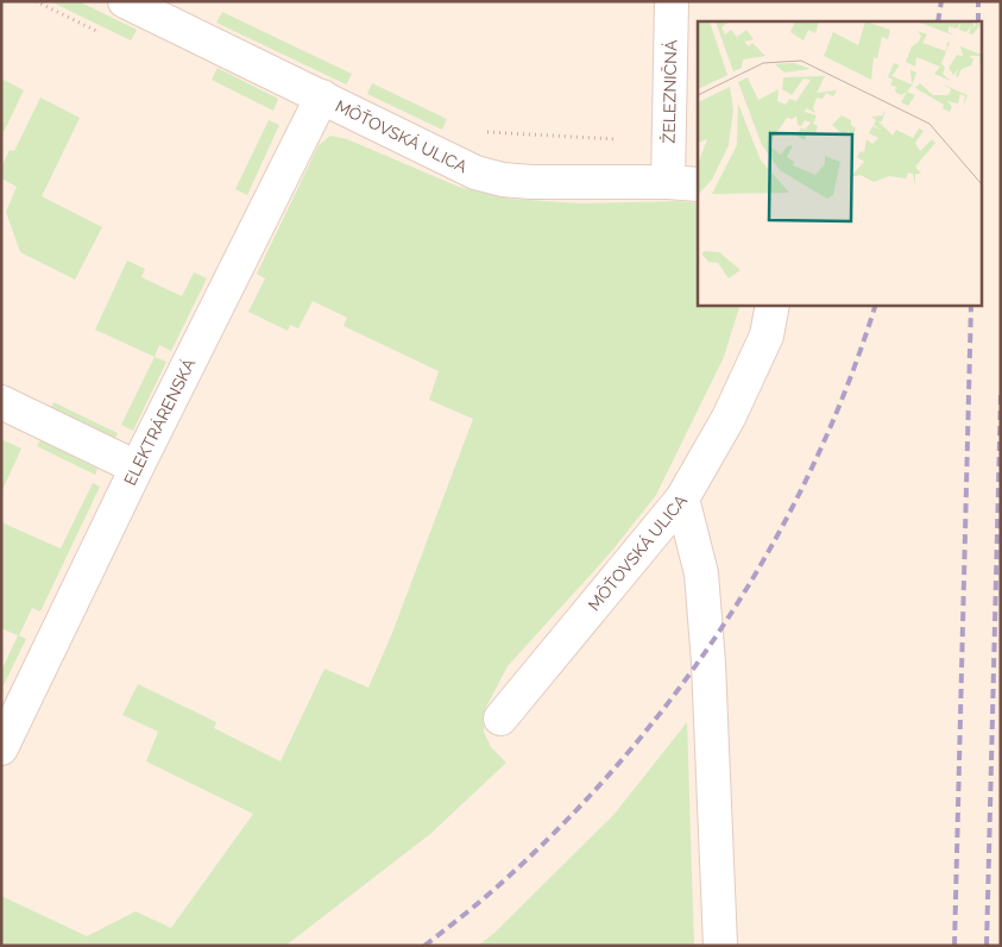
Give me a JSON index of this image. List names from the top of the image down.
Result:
{
  "streets": {
    "street": ["ŽELEZNIČNÁ", "MÔŤOVSKÁ ULICA", "ELEKTRÁRENSKÁ"]
  },
  "crossings": [
    ["ŽELEZNIČNÁ", "MÔŤOVSKÁ ULICA"],
    ["MÔŤOVSKÁ ULICA", "ELEKTRÁRENSKÁ"]
  ]
}
